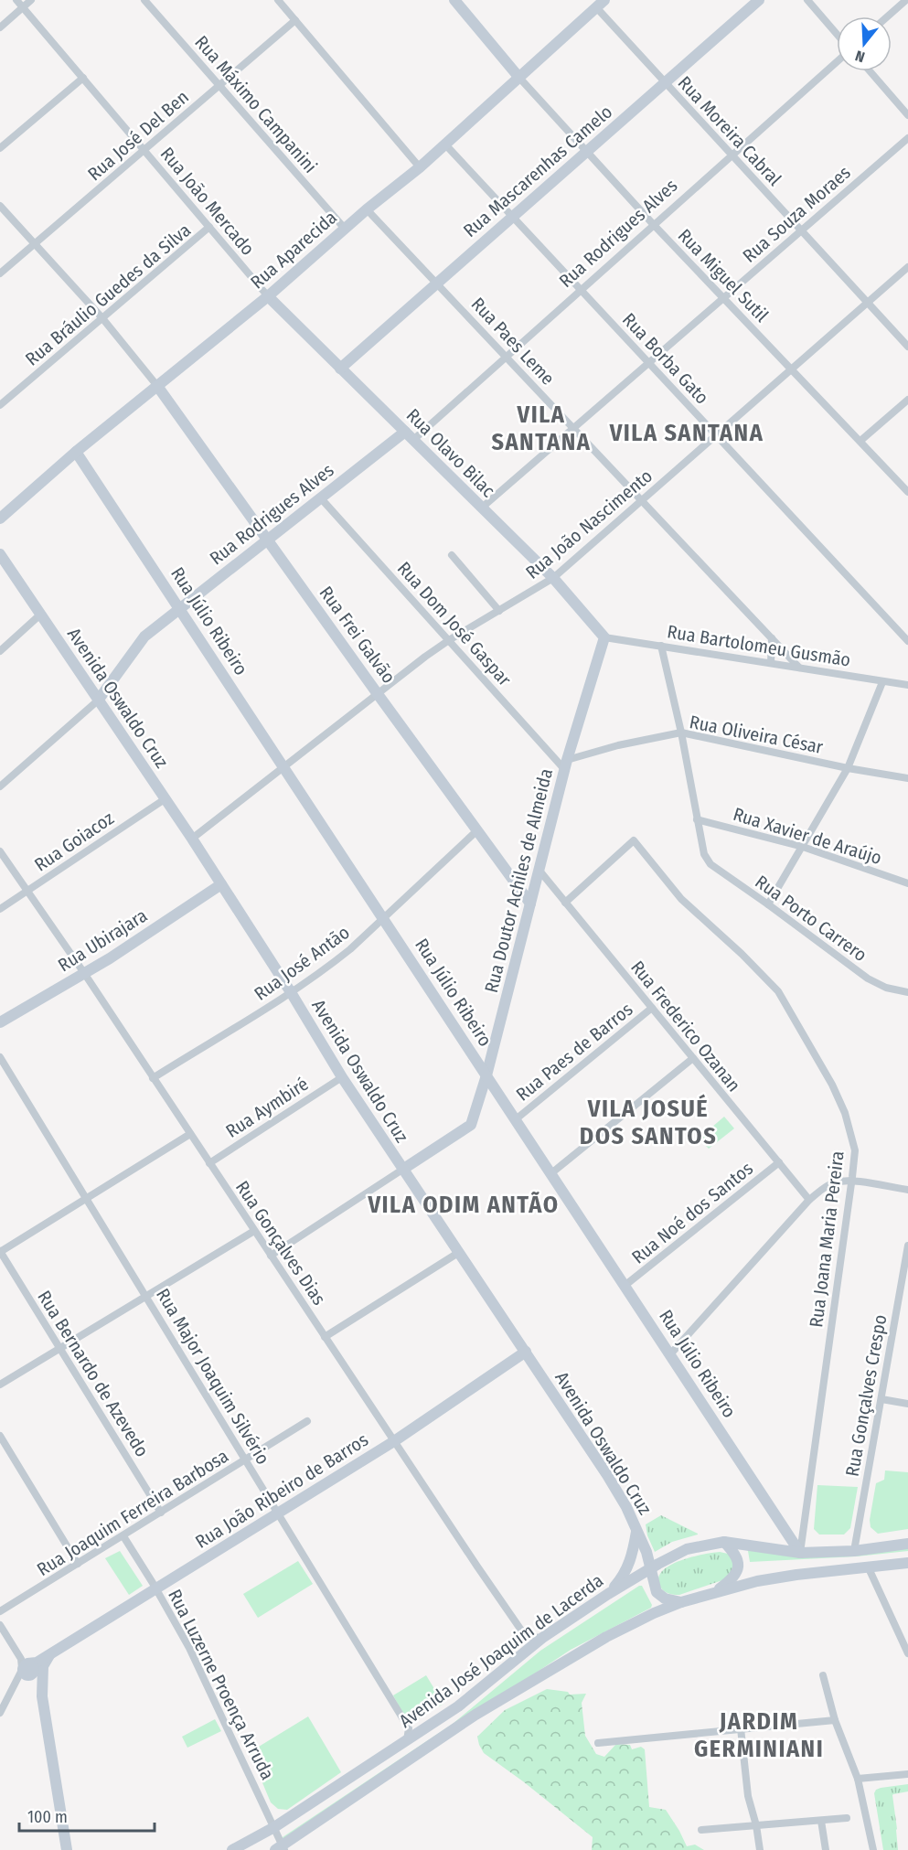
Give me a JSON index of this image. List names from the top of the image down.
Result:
{
  "streets": {
    "main road": [
      "Rua Mascarenhas Camelo",
      "Rua Rodrigues Alves",
      "Rua Aparecida",
      "Rua Olavo Bilac",
      "Rua Júlio Ribeiro",
      "Rua Frei Galvão",
      "Avenida Oswaldo Cruz",
      "Rua Doutor Achiles de Almeida",
      "Rua Ubirajara",
      "Rua João Ribeiro de Barros",
      "Avenida José Joaquim de Lacerda"
    ],
    "street": [
      "Rua Máximo Campanini",
      "Rua Moreira Cabral",
      "Rua José Del Ben",
      "Rua João Mercado",
      "Rua Souza Moraes",
      "Rua Miguel Sutil",
      "Rua Bráulio Guedes da Silva",
      "Rua Paes Leme",
      "Rua Borba Gato",
      "Rua João Nascimento",
      "Rua Dom José Gaspar",
      "Rua Bartolomeu Gusmão",
      "Rua Oliveira César",
      "Rua Xavier de Araújo",
      "Rua Goiacoz",
      "Rua Porto Carrero",
      "Rua José Antão",
      "Rua Frederico Ozanan",
      "Rua Paes de Barros",
      "Rua Aymbiré",
      "Rua Noé dos Santos",
      "Rua Joana Maria Pereira",
      "Rua Gonçalves Dias",
      "Rua Bernardo de Azevedo",
      "Rua Major Joaquim Silvério",
      "Rua Gonçalves Crespo",
      "Rua Joaquim Ferreira Barbosa",
      "Rua Luzerne Proença Arruda"
    ]
  },
  "crossings": [
    ["Rua Máximo Campanini", "Rua José Del Ben"],
    ["Rua Máximo Campanini", "Rua Aparecida"],
    ["Rua Moreira Cabral", "Rua Mascarenhas Camelo"],
    ["Rua Moreira Cabral", "Rua Souza Moraes"],
    ["Rua Moreira Cabral", "Rua Rodrigues Alves"],
    ["Rua Moreira Cabral", "Rua Aparecida"],
    ["Rua Moreira Cabral", "Rua João Nascimento"],
    ["Rua José Del Ben", "Rua João Mercado"],
    ["Rua Mascarenhas Camelo", "Rua Miguel Sutil"],
    ["Rua Mascarenhas Camelo", "Rua Paes Leme"],
    ["Rua Mascarenhas Camelo", "Rua Borba Gato"],
    ["Rua Mascarenhas Camelo", "Rua Olavo Bilac"],
    ["Rua João Mercado", "Rua Aparecida"],
    ["Rua João Mercado", "Rua Bráulio Guedes da Silva"],
    ["Rua João Mercado", "Rua Olavo Bilac"],
    ["Rua Souza Moraes", "Rua Miguel Sutil"],
    ["Rua Souza Moraes", "Rua Paes Leme"],
    ["Rua Souza Moraes", "Rua Borba Gato"],
    ["Rua Souza Moraes", "Rua Olavo Bilac"],
    ["Rua Rodrigues Alves", "Rua Miguel Sutil"],
    ["Rua Rodrigues Alves", "Rua Paes Leme"],
    ["Rua Rodrigues Alves", "Rua Borba Gato"],
    ["Rua Rodrigues Alves", "Rua Olavo Bilac"],
    ["Rua Rodrigues Alves", "Rua Júlio Ribeiro"],
    ["Rua Rodrigues Alves", "Rua Dom José Gaspar"],
    ["Rua Rodrigues Alves", "Rua Frei Galvão"],
    ["Rua Rodrigues Alves", "Avenida Oswaldo Cruz"],
    ["Rua Aparecida", "Rua Miguel Sutil"],
    ["Rua Aparecida", "Rua Paes Leme"],
    ["Rua Aparecida", "Rua Borba Gato"],
    ["Rua Aparecida", "Rua Olavo Bilac"],
    ["Rua Aparecida", "Rua Júlio Ribeiro"],
    ["Rua Aparecida", "Rua Frei Galvão"],
    ["Rua Miguel Sutil", "Rua João Nascimento"],
    ["Rua Paes Leme", "Rua João Nascimento"],
    ["Rua Paes Leme", "Rua Bartolomeu Gusmão"],
    ["Rua Borba Gato", "Rua João Nascimento"],
    ["Rua Olavo Bilac", "Rua João Nascimento"],
    ["Rua Olavo Bilac", "Rua Bartolomeu Gusmão"],
    ["Rua Olavo Bilac", "Rua Doutor Achiles de Almeida"],
    ["Rua João Nascimento", "Rua Júlio Ribeiro"],
    ["Rua João Nascimento", "Rua Dom José Gaspar"],
    ["Rua João Nascimento", "Rua Frei Galvão"],
    ["Rua João Nascimento", "Avenida Oswaldo Cruz"],
    ["Rua Júlio Ribeiro", "Rua Doutor Achiles de Almeida"],
    ["Rua Júlio Ribeiro", "Rua José Antão"],
    ["Rua Júlio Ribeiro", "Rua Paes de Barros"],
    ["Rua Júlio Ribeiro", "Rua Noé dos Santos"],
    ["Rua Júlio Ribeiro", "Rua Joana Maria Pereira"],
    ["Rua Júlio Ribeiro", "Avenida José Joaquim de Lacerda"],
    ["Rua Dom José Gaspar", "Rua Oliveira César"],
    ["Rua Dom José Gaspar", "Rua Doutor Achiles de Almeida"],
    ["Rua Frei Galvão", "Rua Doutor Achiles de Almeida"],
    ["Rua Frei Galvão", "Rua José Antão"],
    ["Rua Bartolomeu Gusmão", "Rua Doutor Achiles de Almeida"],
    ["Avenida Oswaldo Cruz", "Rua Goiacoz"],
    ["Avenida Oswaldo Cruz", "Rua Doutor Achiles de Almeida"],
    ["Avenida Oswaldo Cruz", "Rua Ubirajara"],
    ["Avenida Oswaldo Cruz", "Rua José Antão"],
    ["Avenida Oswaldo Cruz", "Rua Aymbiré"],
    ["Avenida Oswaldo Cruz", "Rua João Ribeiro de Barros"],
    ["Avenida Oswaldo Cruz", "Avenida José Joaquim de Lacerda"],
    ["Rua Oliveira César", "Rua Doutor Achiles de Almeida"],
    ["Rua Xavier de Araújo", "Rua Porto Carrero"],
    ["Rua Goiacoz", "Rua Gonçalves Dias"],
    ["Rua Doutor Achiles de Almeida", "Rua Frederico Ozanan"],
    ["Rua Doutor Achiles de Almeida", "Rua Gonçalves Dias"],
    ["Rua Ubirajara", "Rua Gonçalves Dias"],
    ["Rua José Antão", "Rua Gonçalves Dias"],
    ["Rua Frederico Ozanan", "Rua Paes de Barros"],
    ["Rua Frederico Ozanan", "Rua Noé dos Santos"],
    ["Rua Frederico Ozanan", "Rua Joana Maria Pereira"],
    ["Rua Aymbiré", "Rua Gonçalves Dias"],
    ["Rua Joana Maria Pereira", "Avenida José Joaquim de Lacerda"],
    ["Rua Gonçalves Dias", "Rua João Ribeiro de Barros"],
    ["Rua Gonçalves Dias", "Avenida José Joaquim de Lacerda"],
    ["Rua Bernardo de Azevedo", "Rua Joaquim Ferreira Barbosa"],
    ["Rua Major Joaquim Silvério", "Rua João Ribeiro de Barros"],
    ["Rua Major Joaquim Silvério", "Rua Joaquim Ferreira Barbosa"],
    ["Rua Major Joaquim Silvério", "Avenida José Joaquim de Lacerda"],
    ["Rua Gonçalves Crespo", "Avenida José Joaquim de Lacerda"],
    ["Rua João Ribeiro de Barros", "Rua Luzerne Proença Arruda"],
    ["Rua Joaquim Ferreira Barbosa", "Rua Luzerne Proença Arruda"],
    ["Avenida José Joaquim de Lacerda", "Rua Luzerne Proença Arruda"]
  ],
  "districts": [
    "VILA SANTANA",
    "VILA SANTANA",
    "VILA JOSUÉ DOS SANTOS",
    "VILA ODIM ANTÃO",
    "JARDIM GERMINIANI"
  ],
  "scale_bar": "100 m",
  "north": "bottom"
}
